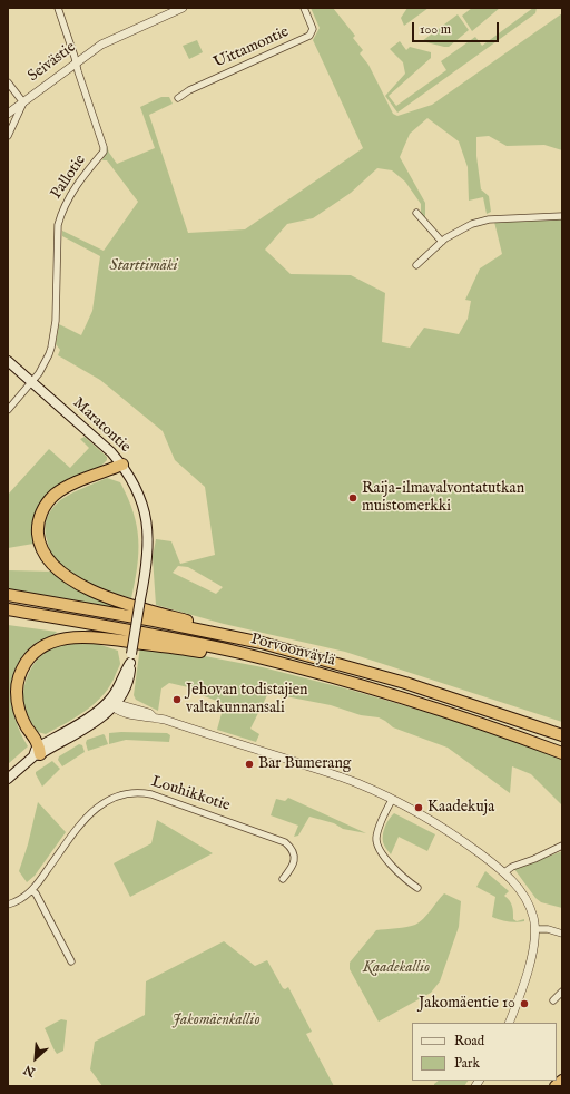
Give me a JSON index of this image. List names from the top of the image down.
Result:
{
  "streets": {
    "highway": ["Porvoonväylä"],
    "main road": ["Maratontie"],
    "street": [
      "Uittamontie",
      "Seivästie",
      "Pallotie",
      "Louhikkotie"
    ]
  },
  "crossings": [
    ["Seivästie", "Pallotie"],
    ["Pallotie", "Maratontie"]
  ],
  "parks": ["Starttimäki", "Kaadekallio", "Jakomäenkallio"],
  "places": [
    "Raija-ilmavalvontatutkan muistomerkki",
    "Jehovan todistajien valtakunnansali",
    "Bar Bumerang",
    "Kaadekuja",
    "Jakomäentie 10"
  ],
  "legend": ["Road", "Park"],
  "scale_bar": "100 m",
  "north": "bottom left"
}
